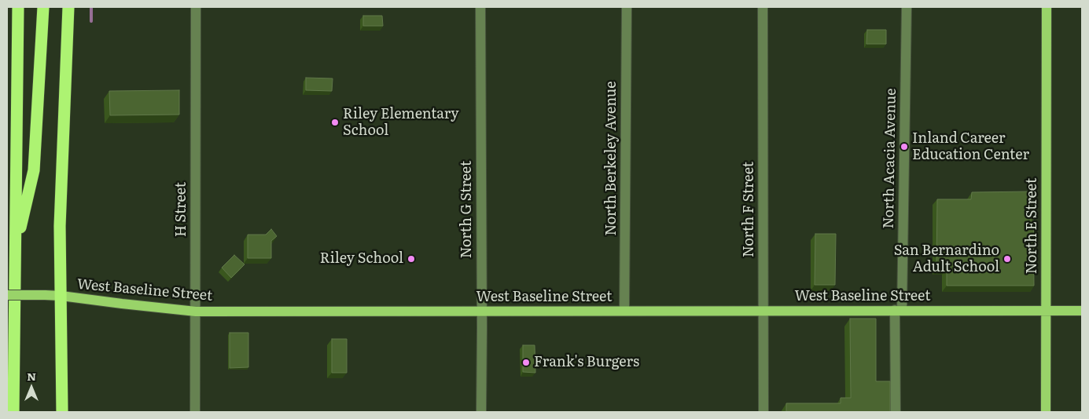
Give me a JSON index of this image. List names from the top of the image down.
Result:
{
  "streets": {
    "main road": ["North E Street", "West Baseline Street"],
    "street": [
      "North Berkeley Avenue",
      "North Acacia Avenue",
      "H Street",
      "North G Street",
      "North F Street"
    ]
  },
  "crossings": [
    ["North Berkeley Avenue", "West Baseline Street"],
    ["North Acacia Avenue", "West Baseline Street"],
    ["H Street", "West Baseline Street"],
    ["North G Street", "West Baseline Street"],
    ["North F Street", "West Baseline Street"],
    ["North E Street", "West Baseline Street"]
  ],
  "places": [
    "Riley Elementary School",
    "Inland Career Education Center",
    "Riley School",
    "San Bernardino Adult School",
    "Frank's Burgers"
  ],
  "north": "top"
}
